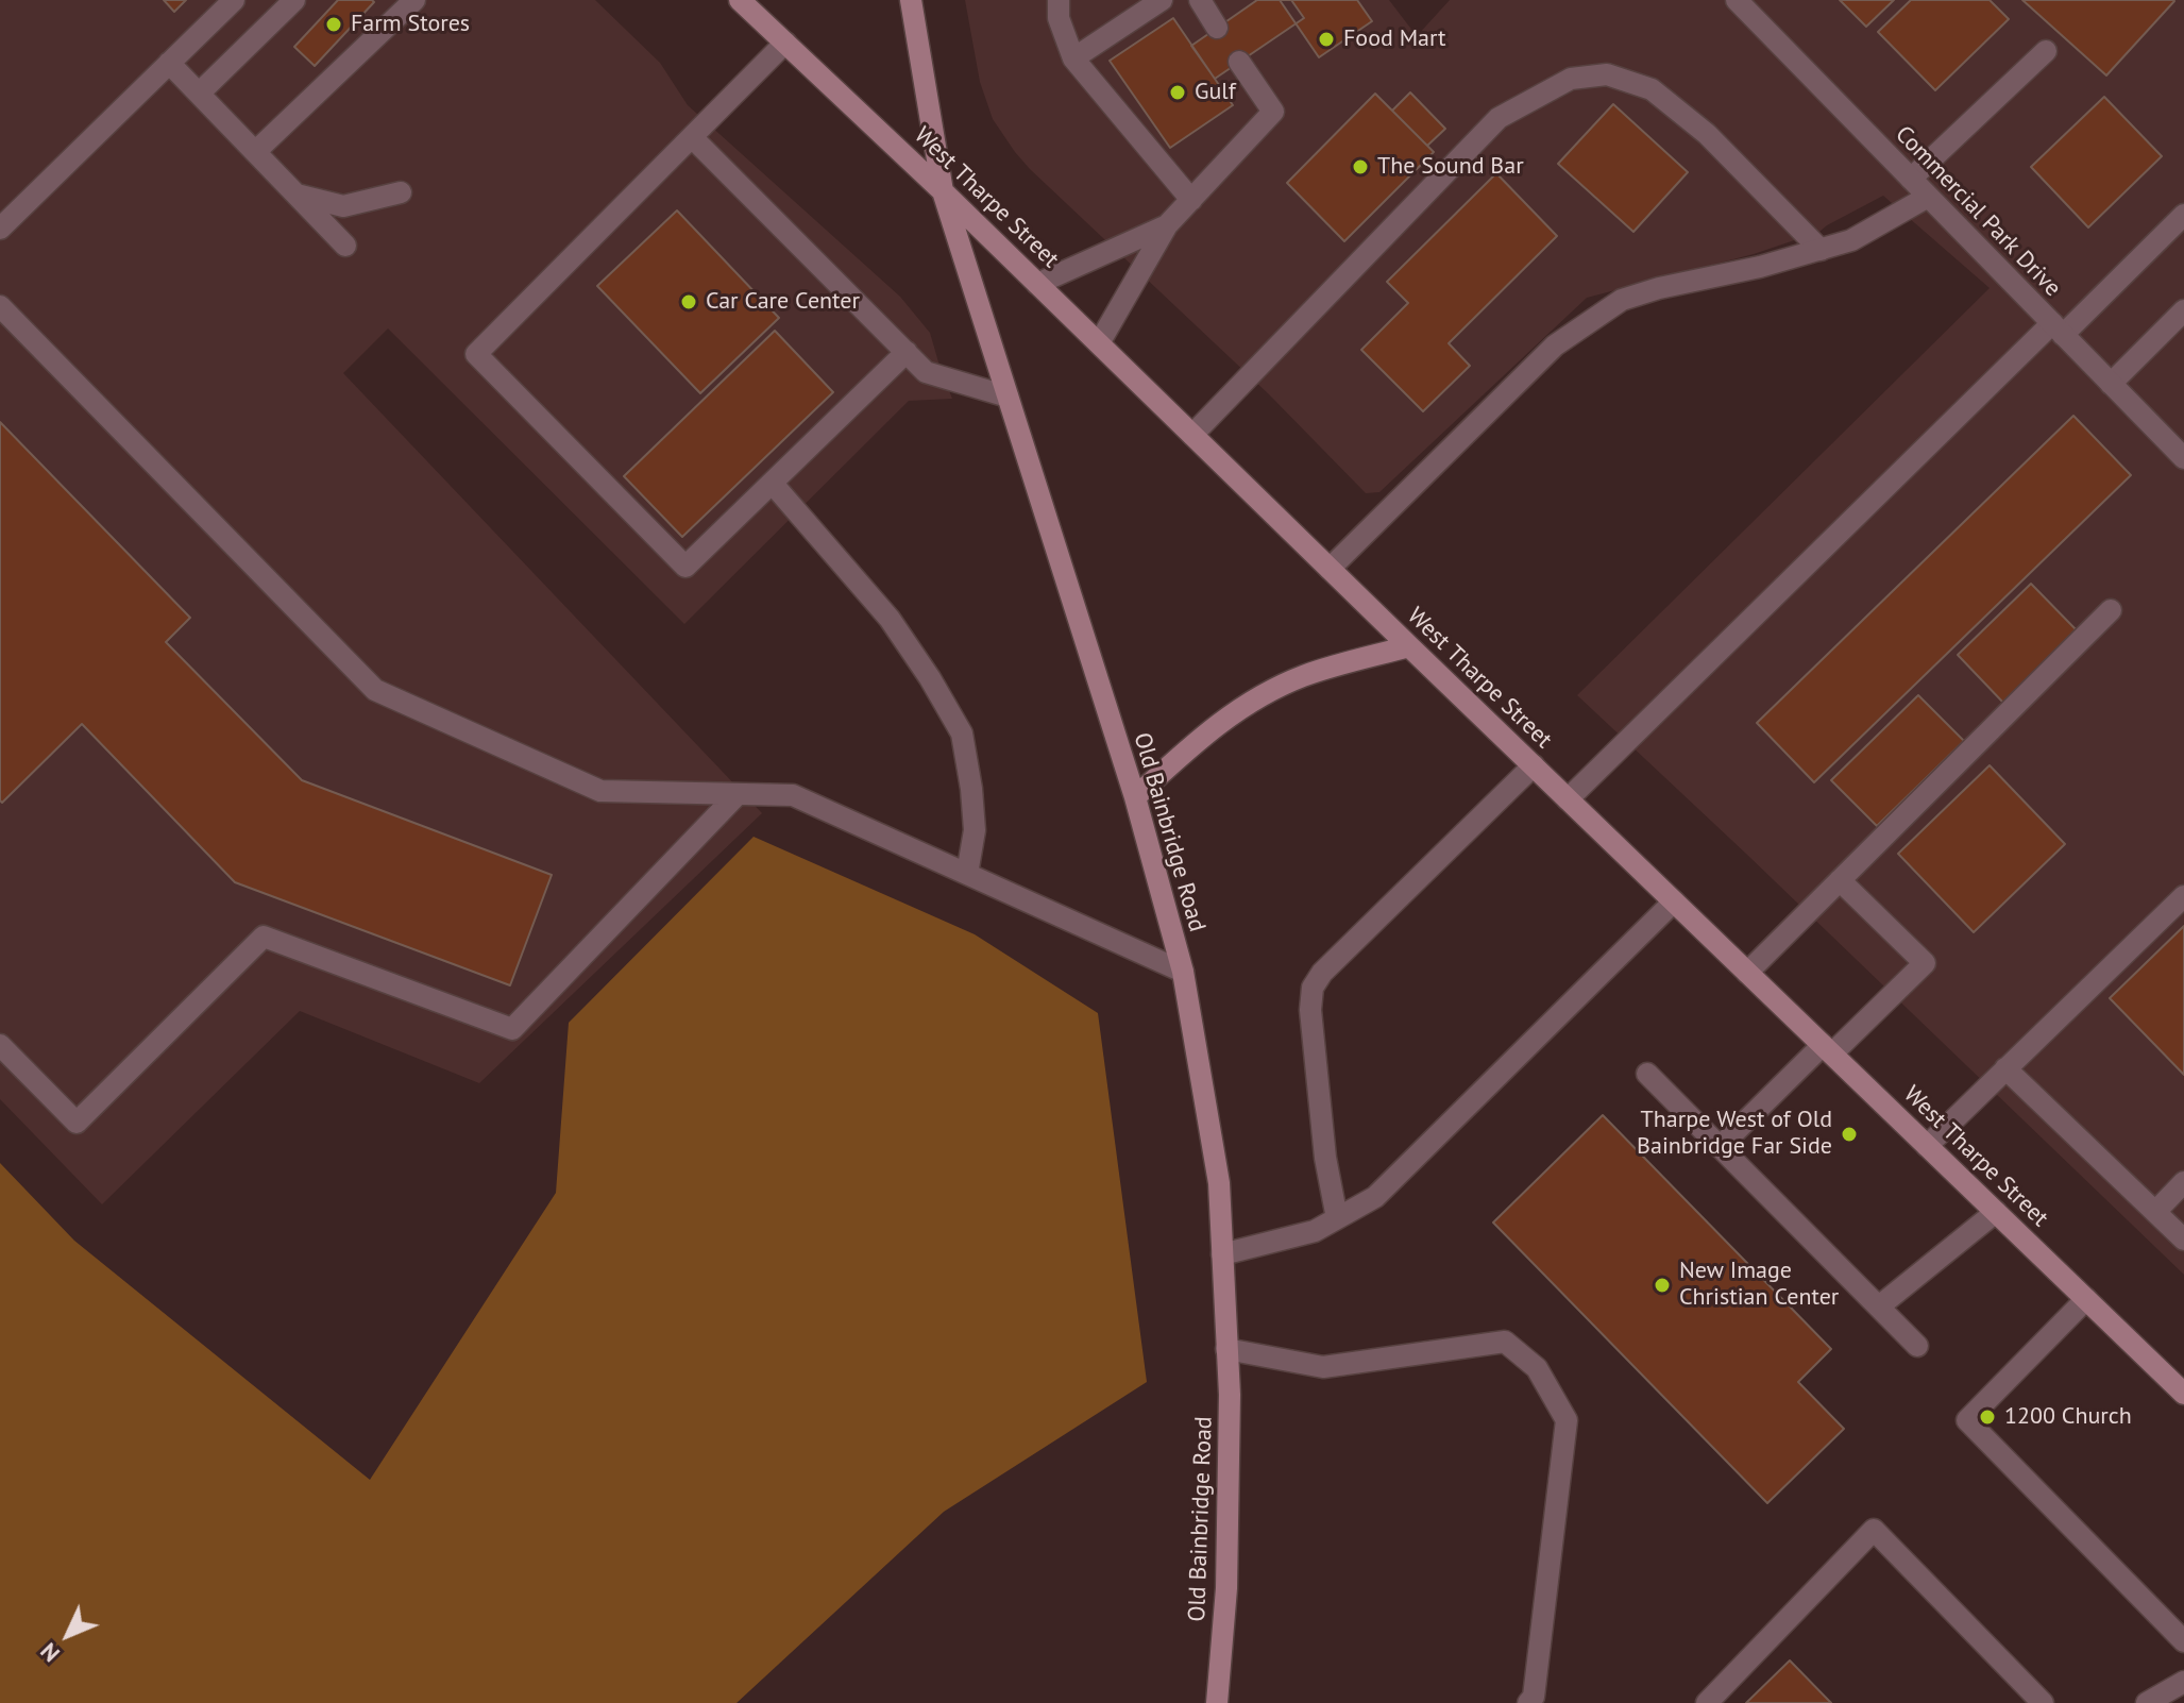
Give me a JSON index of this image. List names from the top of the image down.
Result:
{
  "streets": {
    "main road": ["West Tharpe Street", "Old Bainbridge Road"],
    "street": ["Commercial Park Drive"]
  },
  "crossings": [
    ["West Tharpe Street", "Old Bainbridge Road"]
  ],
  "places": [
    "Farm Stores",
    "Food Mart",
    "Gulf",
    "The Sound Bar",
    "Car Care Center",
    "Tharpe West of Old Bainbridge Far Side",
    "New Image Christian Center",
    "1200 Church"
  ],
  "north": "bottom left"
}
